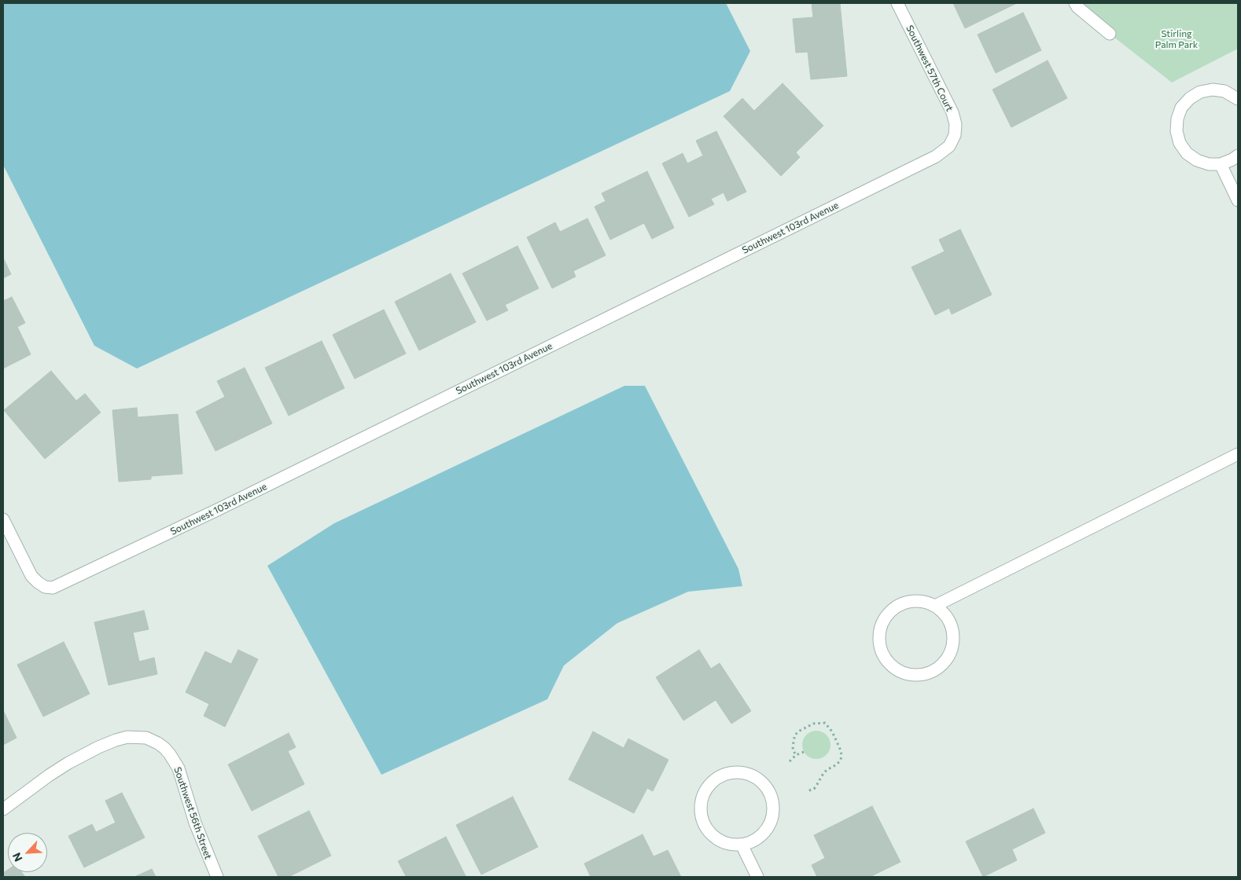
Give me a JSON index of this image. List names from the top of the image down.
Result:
{
  "streets": {
    "street": ["Southwest 57th Court", "Southwest 103rd Avenue", "Southwest 56th Street"]
  },
  "crossings": [
    ["Southwest 57th Court", "Southwest 103rd Avenue"]
  ],
  "parks": ["Stirling Palm Park"],
  "north": "bottom left"
}
